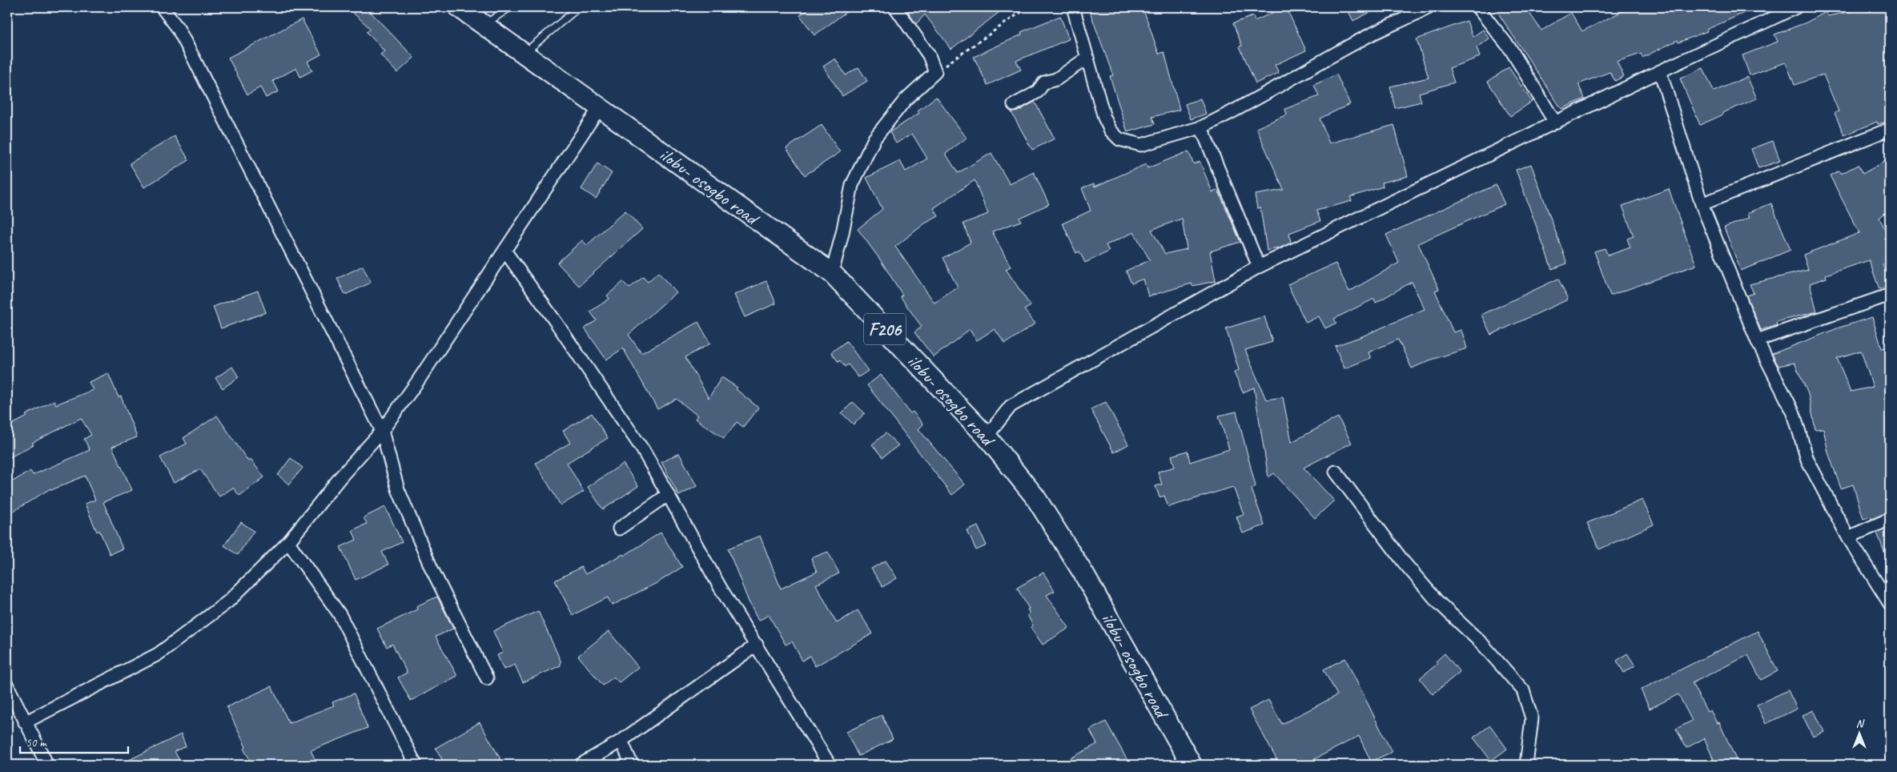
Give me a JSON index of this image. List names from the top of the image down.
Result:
{
  "streets": {
    "main road": ["ilobu- osogbo road", "F206"]
  },
  "scale_bar": "50 m",
  "north": "top"
}
